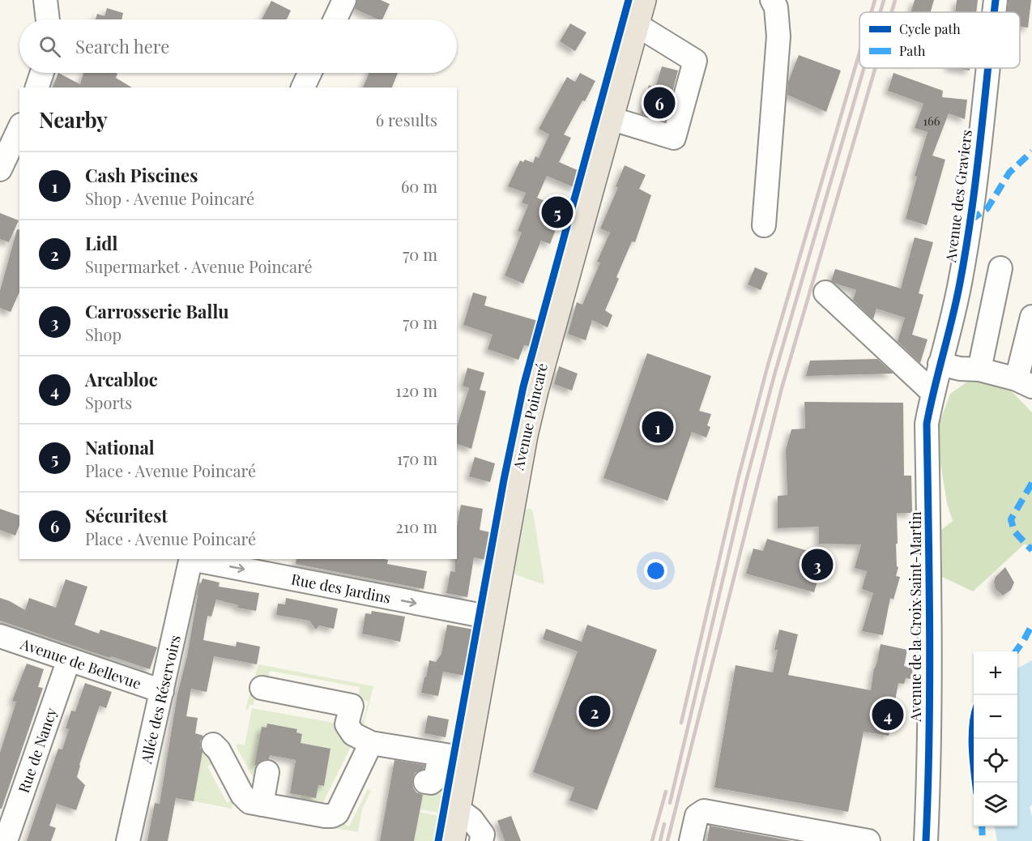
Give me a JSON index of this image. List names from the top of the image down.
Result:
{
  "streets": {
    "main road": ["Avenue Poincaré"],
    "street": [
      "Avenue des Graviers",
      "Rue des Jardins",
      "Avenue de la Croix Saint-Martin",
      "Avenue de Bellevue",
      "Allée des Réservoirs",
      "Rue de Nancy"
    ]
  },
  "crossings": [
    ["Avenue des Graviers", "Avenue de la Croix Saint-Martin"],
    ["Avenue Poincaré", "Rue des Jardins"],
    ["Avenue de Bellevue", "Allée des Réservoirs"],
    ["Avenue de Bellevue", "Rue de Nancy"]
  ],
  "house_numbers": ["166"],
  "legend": ["Cycle path", "Path"],
  "page": {
    "search": "Search here",
    "pins": [
      "6",
      "5",
      "1",
      "3",
      "2",
      "4"
    ],
    "heading": ["Nearby", "6 results"],
    "list": [
      {
        "mark": "1",
        "name": "Cash Piscines",
        "note": "Shop · Avenue Poincaré",
        "value": "60 m"
      },
      {
        "mark": "2",
        "name": "Lidl",
        "note": "Supermarket · Avenue Poincaré",
        "value": "70 m"
      },
      {
        "mark": "3",
        "name": "Carrosserie Ballu",
        "note": "Shop",
        "value": "70 m"
      },
      {
        "mark": "4",
        "name": "Arcabloc",
        "note": "Sports",
        "value": "120 m"
      },
      {
        "mark": "5",
        "name": "National",
        "note": "Place · Avenue Poincaré",
        "value": "170 m"
      },
      {
        "mark": "6",
        "name": "Sécuritest",
        "note": "Place · Avenue Poincaré",
        "value": "210 m"
      }
    ],
    "map_buttons": ["+", "−"]
  }
}
